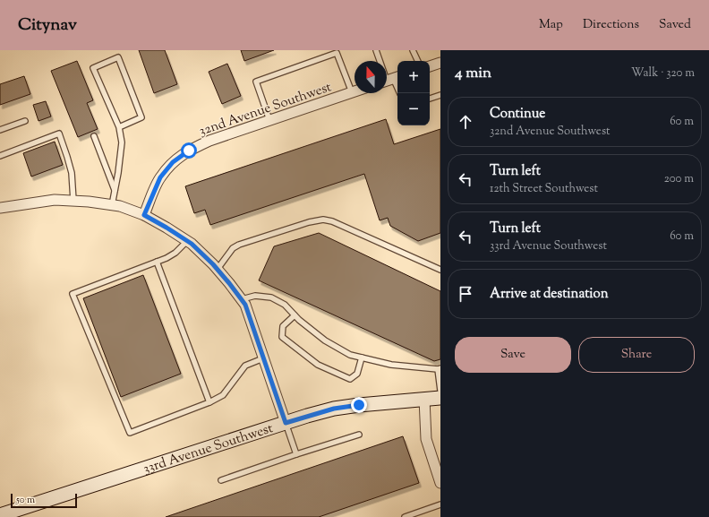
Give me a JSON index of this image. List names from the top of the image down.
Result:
{
  "streets": {
    "street": ["32nd Avenue Southwest", "33rd Avenue Southwest"]
  },
  "scale_bar": "50 m",
  "north": "top",
  "page": {
    "header": "Citynav",
    "nav": ["Map", "Directions", "Saved"],
    "heading": ["4 min", "Walk · 320 m"],
    "map_buttons": ["+", "−"],
    "list": [
      ["Continue", "32nd Avenue Southwest", "60 m"],
      ["Turn left", "12th Street Southwest", "200 m"],
      ["Turn left", "33rd Avenue Southwest", "60 m"],
      "Arrive at destination"
    ],
    "buttons": ["Save", "Share"],
    "scale": "50 m"
  }
}
